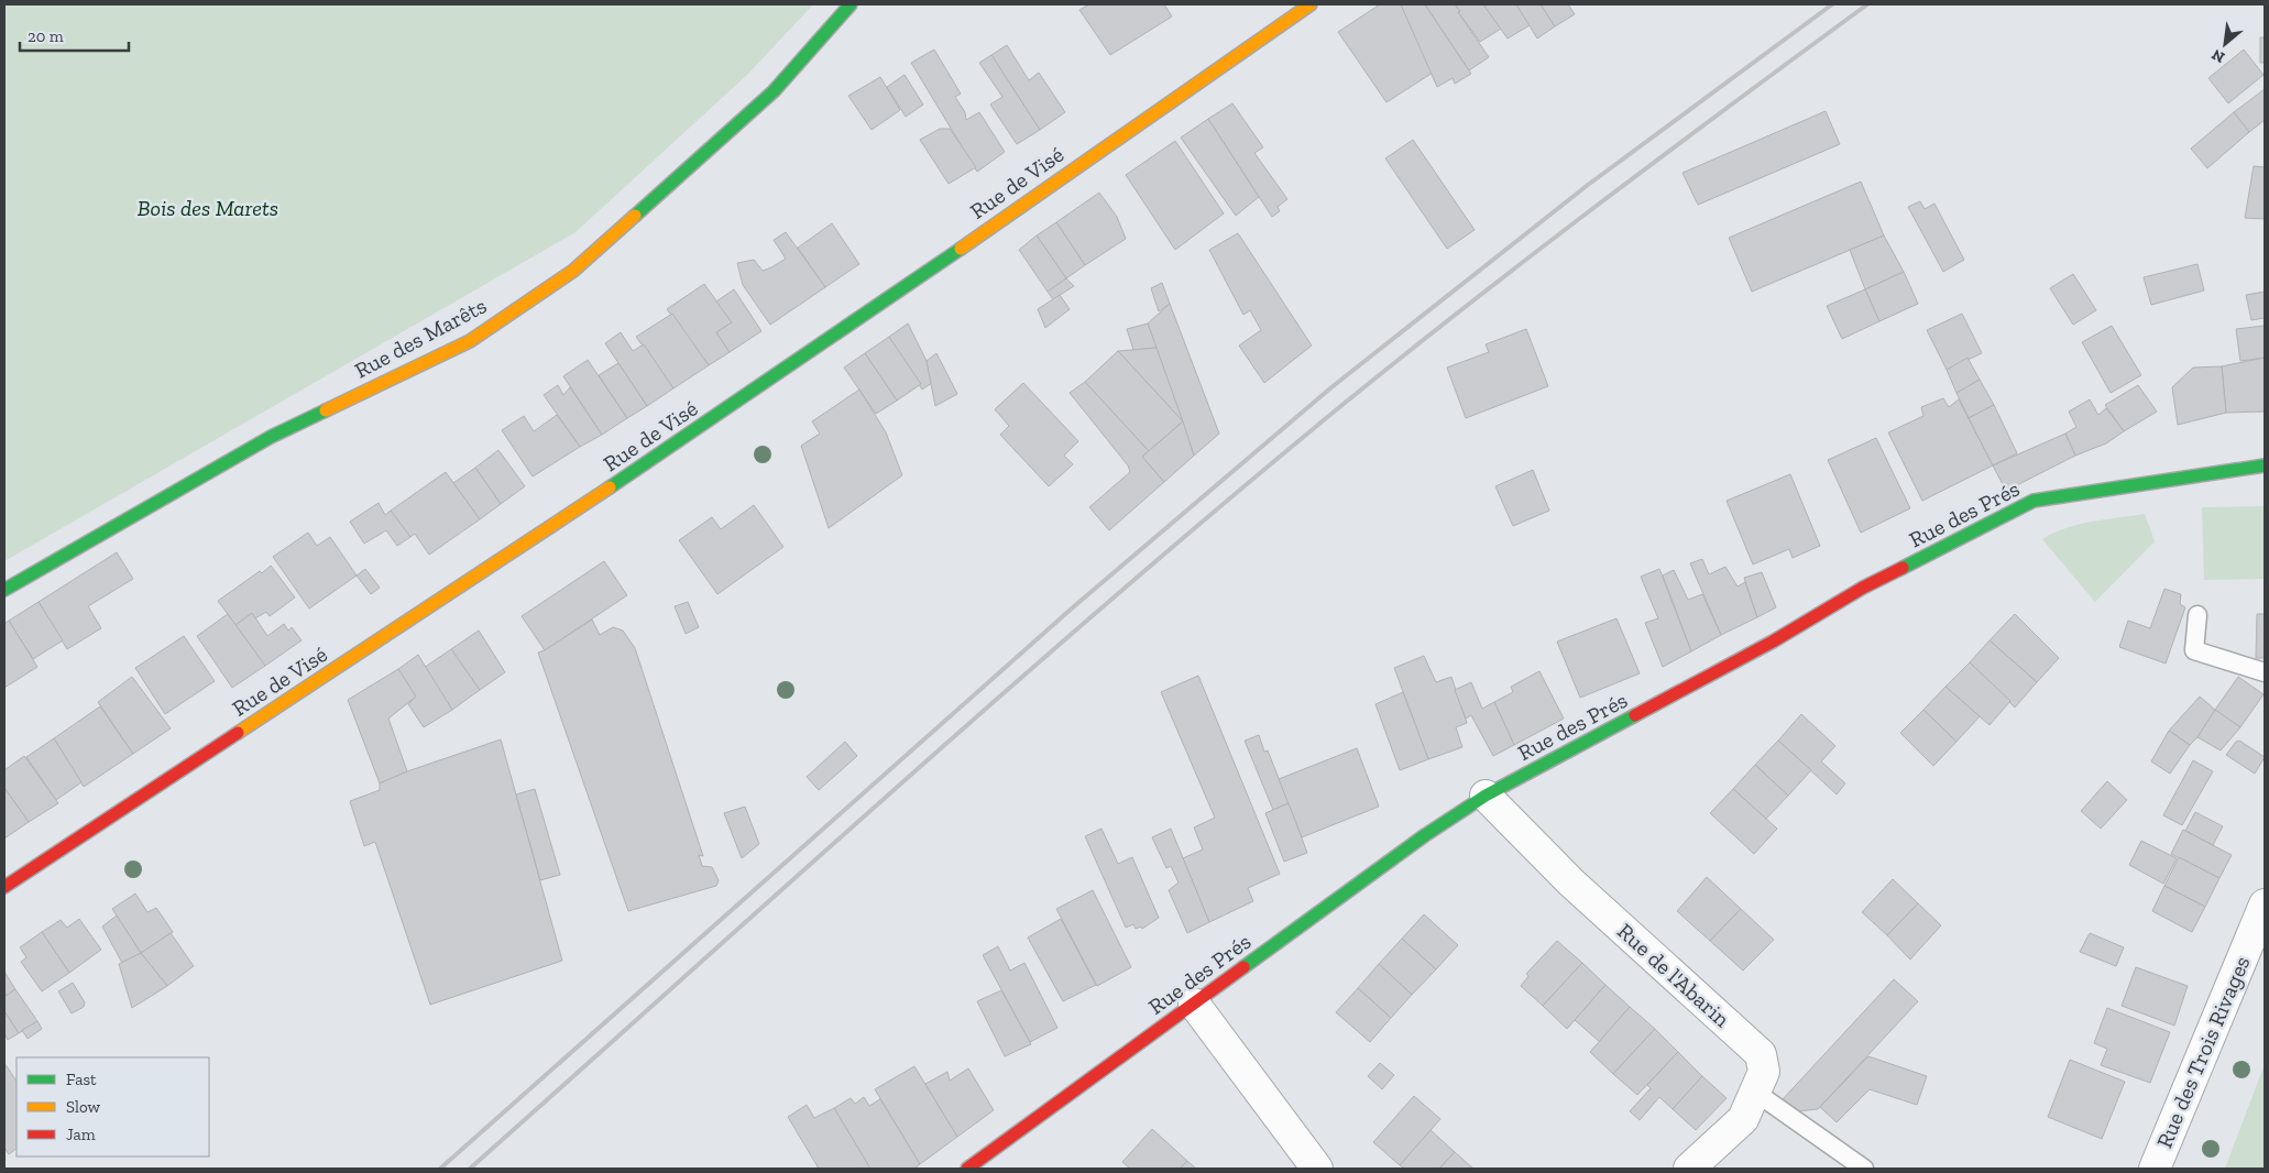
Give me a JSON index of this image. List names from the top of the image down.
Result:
{
  "streets": {
    "street": [
      "Rue de Visé",
      "Rue des Marêts",
      "Rue des Prés",
      "Rue de l'Abarin",
      "Rue des Trois Rivages"
    ]
  },
  "crossings": [
    ["Rue des Prés", "Rue de l'Abarin"]
  ],
  "parks": ["Bois des Marets"],
  "legend": ["Fast", "Slow", "Jam"],
  "scale_bar": "20 m",
  "north": "bottom left"
}
